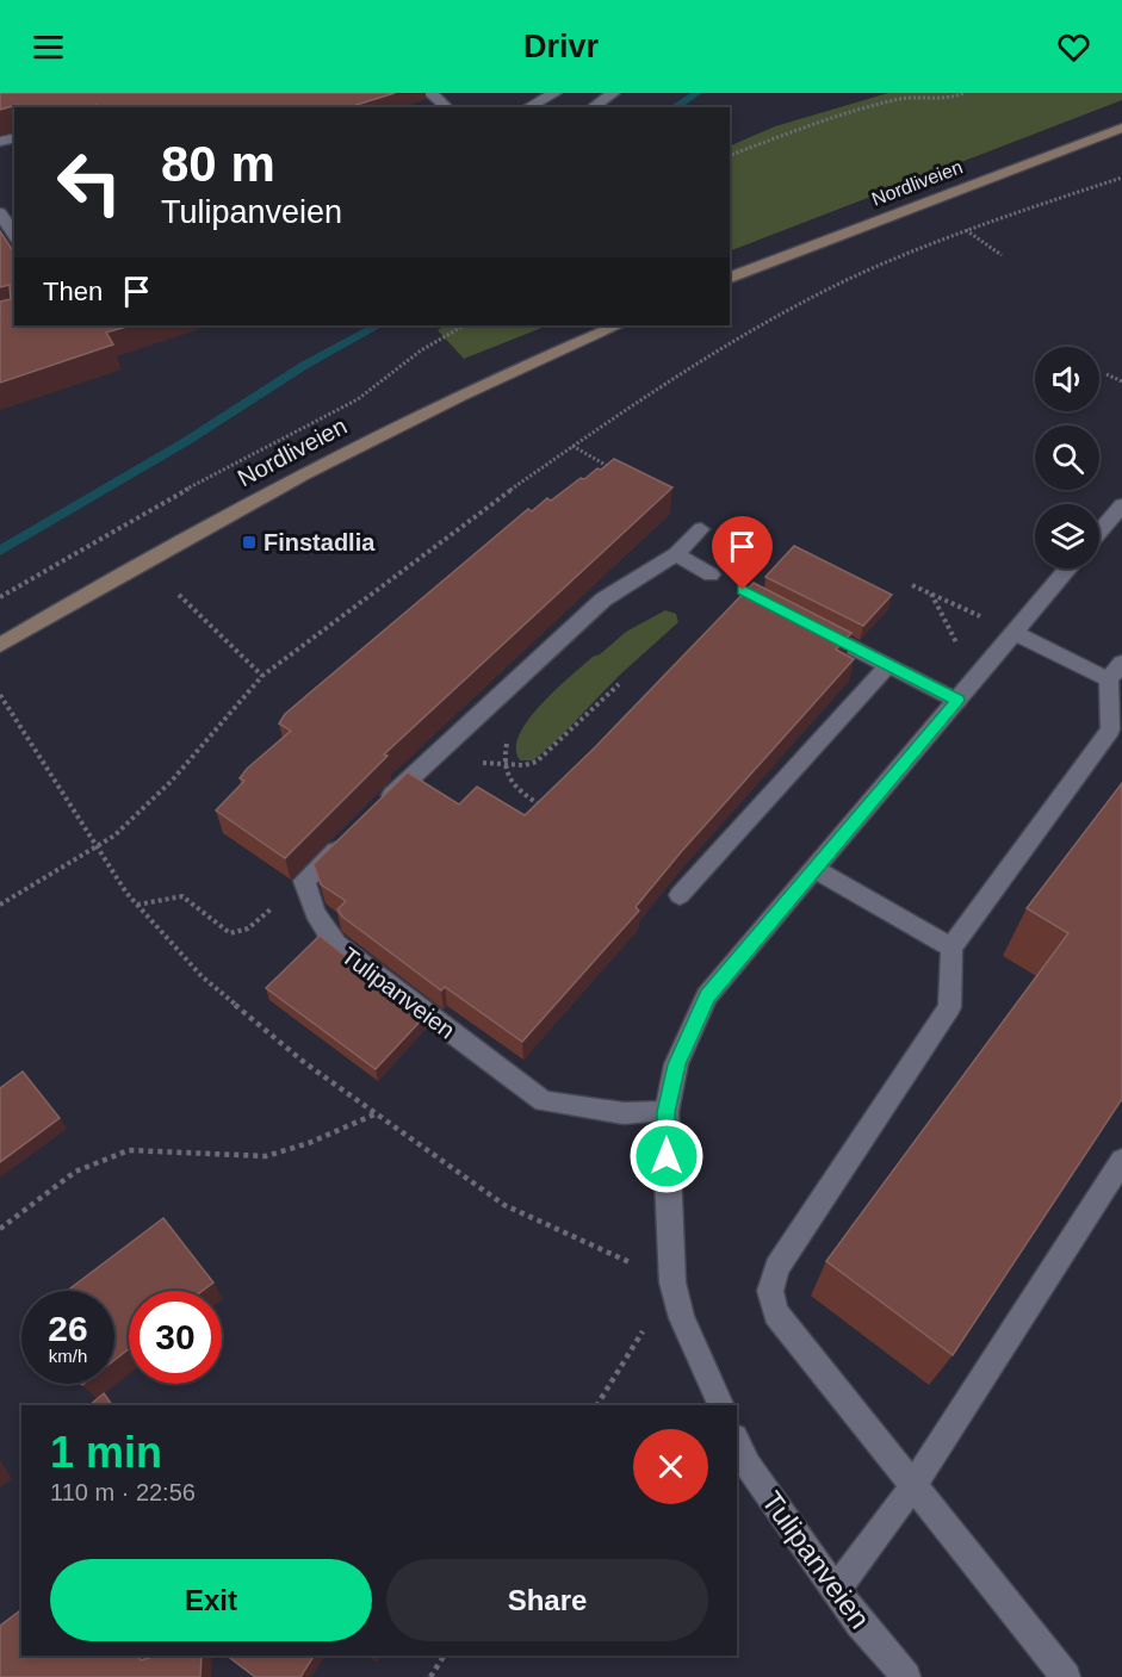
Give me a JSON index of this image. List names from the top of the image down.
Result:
{
  "streets": {
    "main road": ["Nordliveien"],
    "street": ["Tulipanveien"]
  },
  "places": {
    "transit": ["Finstadlia"]
  },
  "page": {
    "header": "Drivr",
    "turn": ["80 m", "Tulipanveien"],
    "then": "Then",
    "speed": "26 km/h",
    "limit": "30",
    "heading": ["1 min", "110 m · 22:56"],
    "buttons": ["Exit", "Share"]
  }
}
